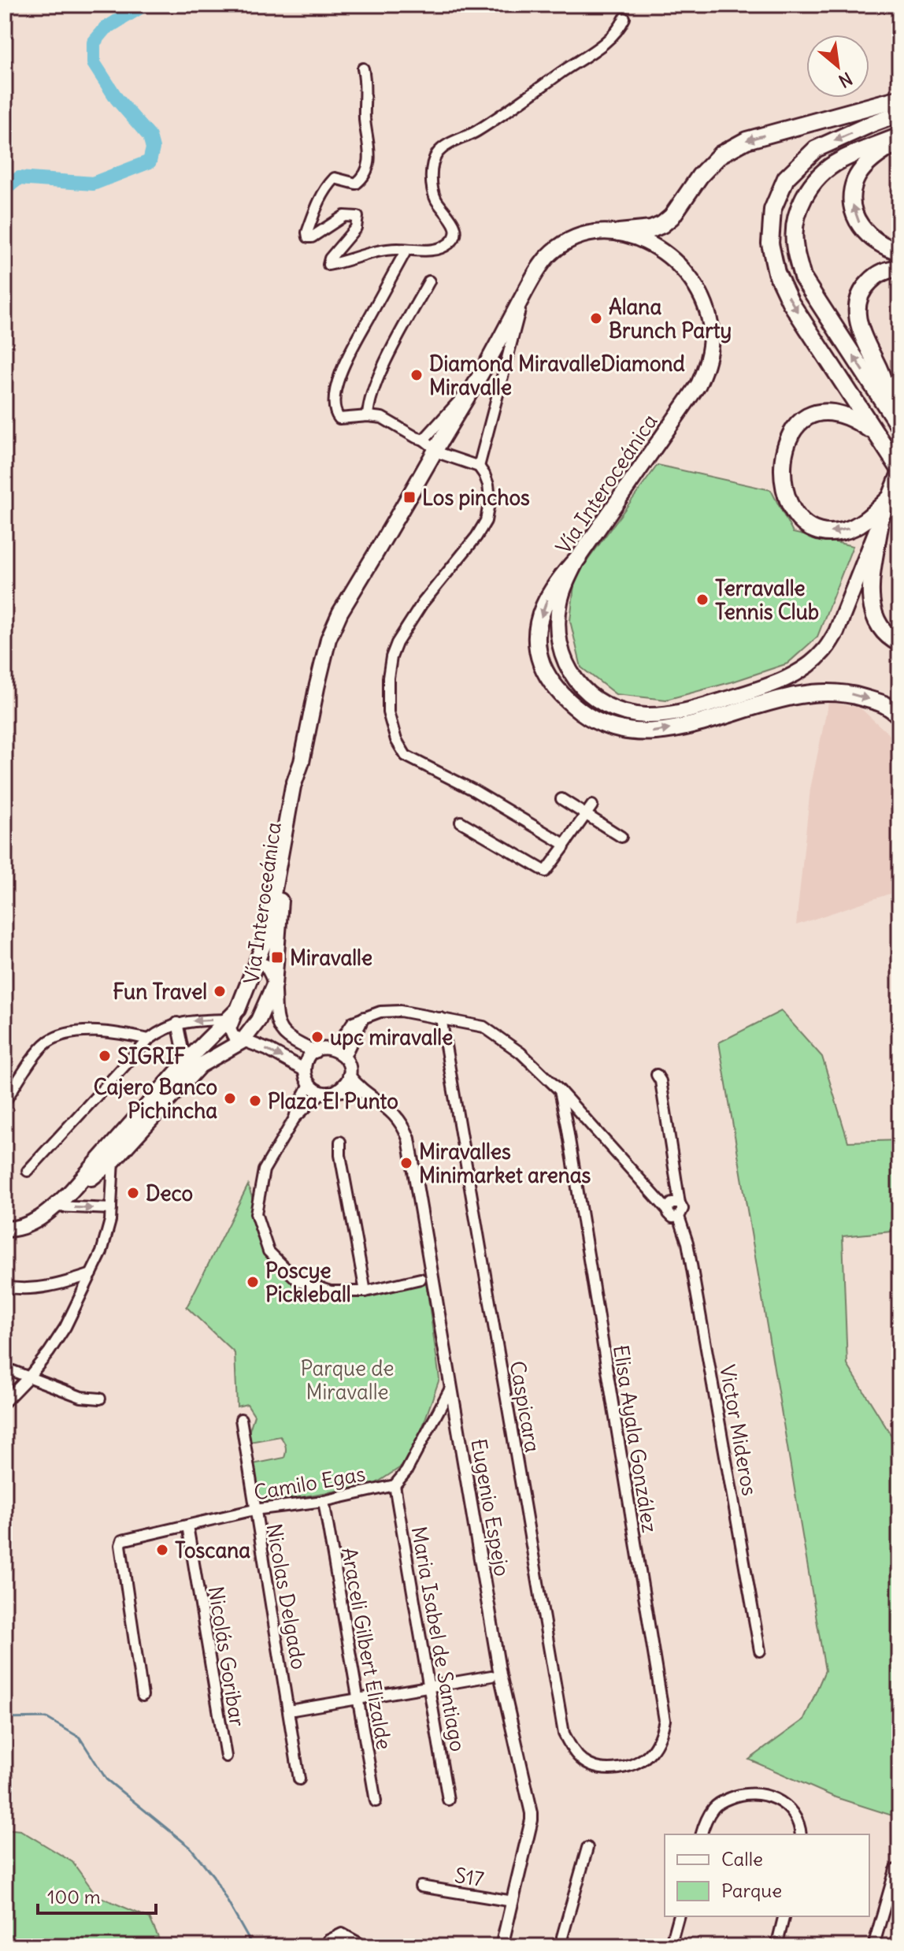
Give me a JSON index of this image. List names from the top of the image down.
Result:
{
  "streets": {
    "main road": ["Vía Interoceánica"],
    "street": [
      "Caspicara",
      "Victor Mideros",
      "Elisa Ayala González",
      "Camilo Egas",
      "Eugenio Espejo",
      "Nicolas Delgado",
      "Maria Isabel de Santiago",
      "Araceli Gilbert Elizalde",
      "Nicolás Goribar",
      "S17"
    ]
  },
  "crossings": [
    ["Caspicara", "Elisa Ayala González"],
    ["Camilo Egas", "Eugenio Espejo"],
    ["Camilo Egas", "Nicolas Delgado"],
    ["Camilo Egas", "Maria Isabel de Santiago"],
    ["Camilo Egas", "Araceli Gilbert Elizalde"],
    ["Camilo Egas", "Nicolás Goribar"],
    ["Eugenio Espejo", "S17"]
  ],
  "parks": ["Parque de Miravalle"],
  "places": {
    "other": [
      "Alana Brunch Party",
      "Diamond MiravalleDiamond Miravalle",
      "Terravalle Tennis Club",
      "Fun Travel",
      "upc miravalle",
      "SIGRIF",
      "Cajero Banco Pichincha",
      "Plaza El Punto",
      "Miravalles Minimarket arenas",
      "Deco",
      "Poscye Pickleball",
      "Toscana"
    ],
    "transit": ["Los pinchos", "Miravalle"]
  },
  "legend": ["Calle", "Parque"],
  "scale_bar": "100 m",
  "north": "bottom right"
}
